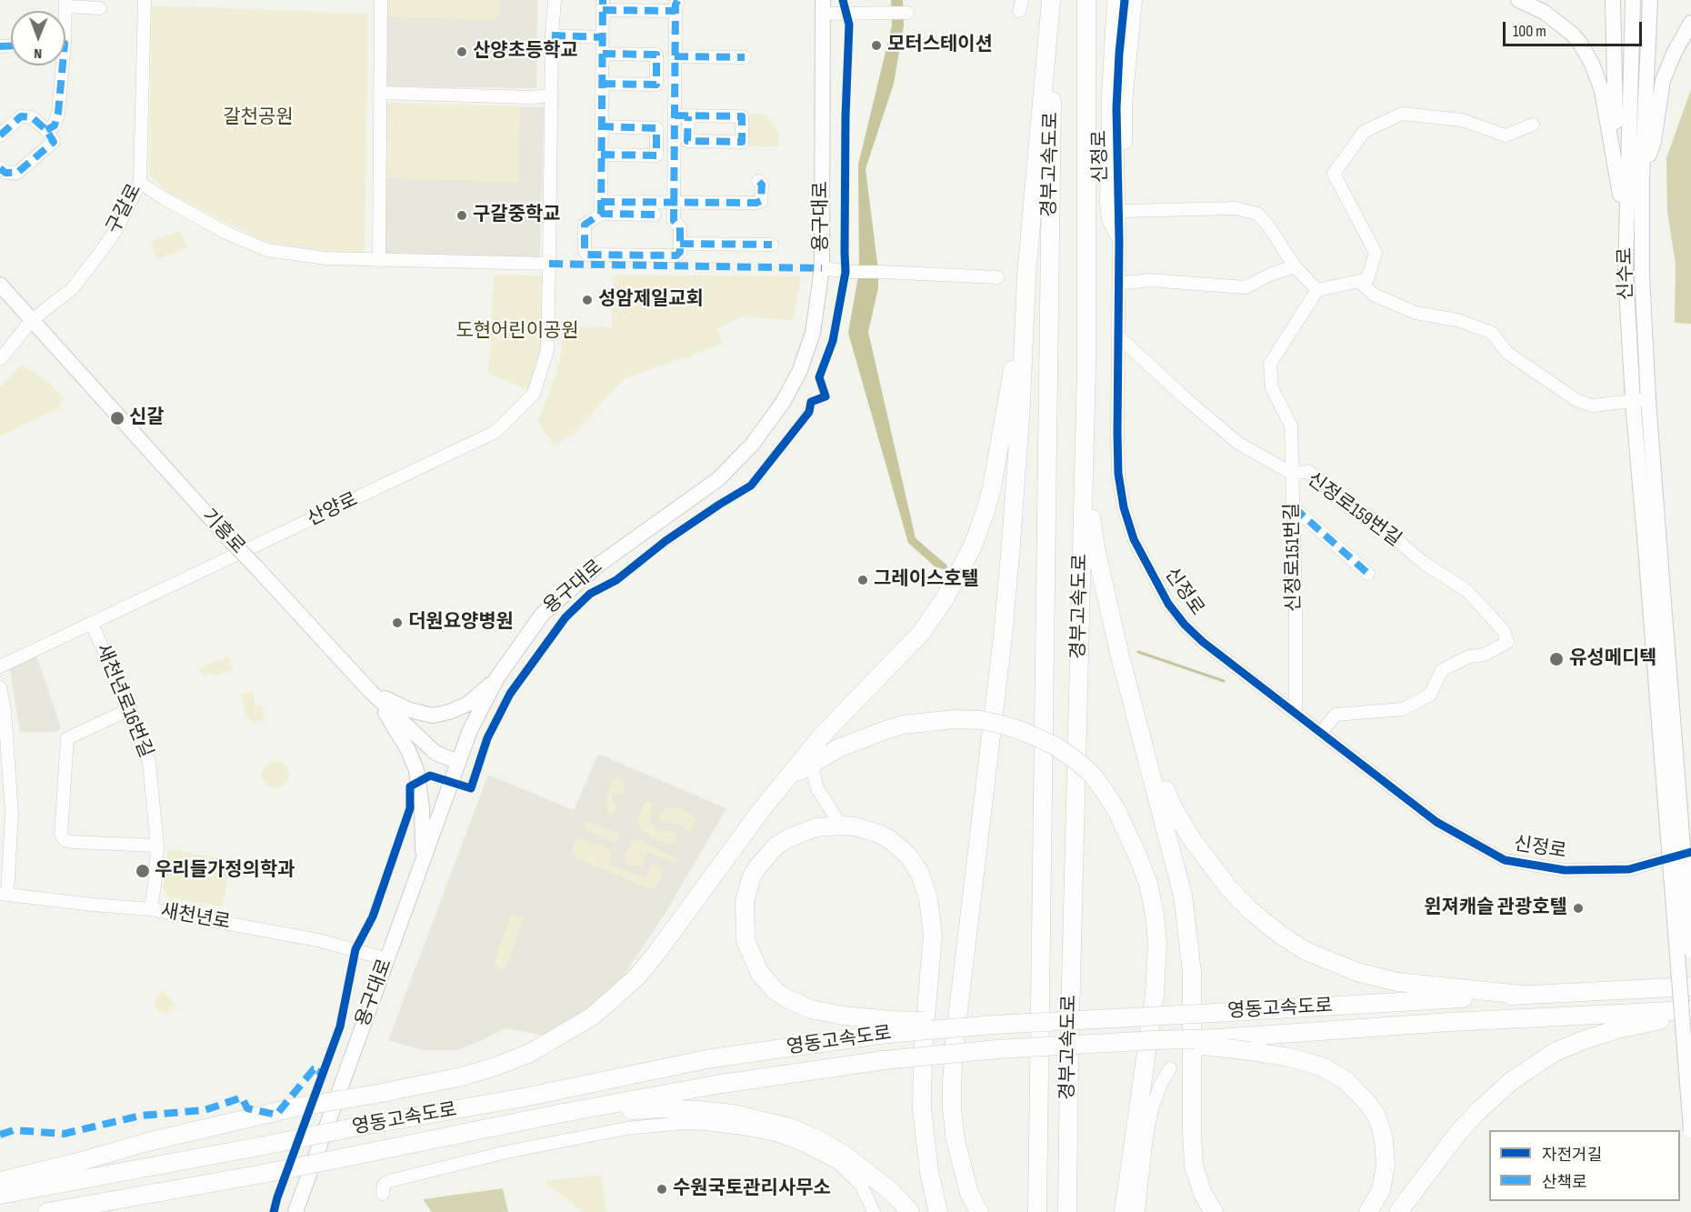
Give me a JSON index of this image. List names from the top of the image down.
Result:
{
  "streets": {
    "highway": ["경부고속도로", "영동고속도로"],
    "main road": ["용구대로", "신수로", "기흥로"],
    "street": [
      "신정로",
      "구갈로",
      "산양로",
      "신정로159번길",
      "신정로151번길",
      "새천년로16번길",
      "새천년로"
    ]
  },
  "crossings": [
    ["신정로", "신정로159번길"],
    ["신정로", "신정로151번길"],
    ["구갈로", "기흥로"],
    ["용구대로", "기흥로"],
    ["용구대로", "새천년로"],
    ["산양로", "새천년로16번길"],
    ["신정로159번길", "신정로151번길"],
    ["새천년로16번길", "새천년로"]
  ],
  "parks": ["갈천공원", "도현어린이공원"],
  "places": [
    "모터스테이션",
    "산양초등학교",
    "구갈중학교",
    "성암제일교회",
    "신갈",
    "그레이스호텔",
    "더원요양병원",
    "유성메디텍",
    "우리들가정의학과",
    "윈져캐슬 관광호텔",
    "수원국토관리사무소"
  ],
  "legend": ["자전거길", "산책로"],
  "scale_bar": "100 m",
  "north": "bottom"
}
